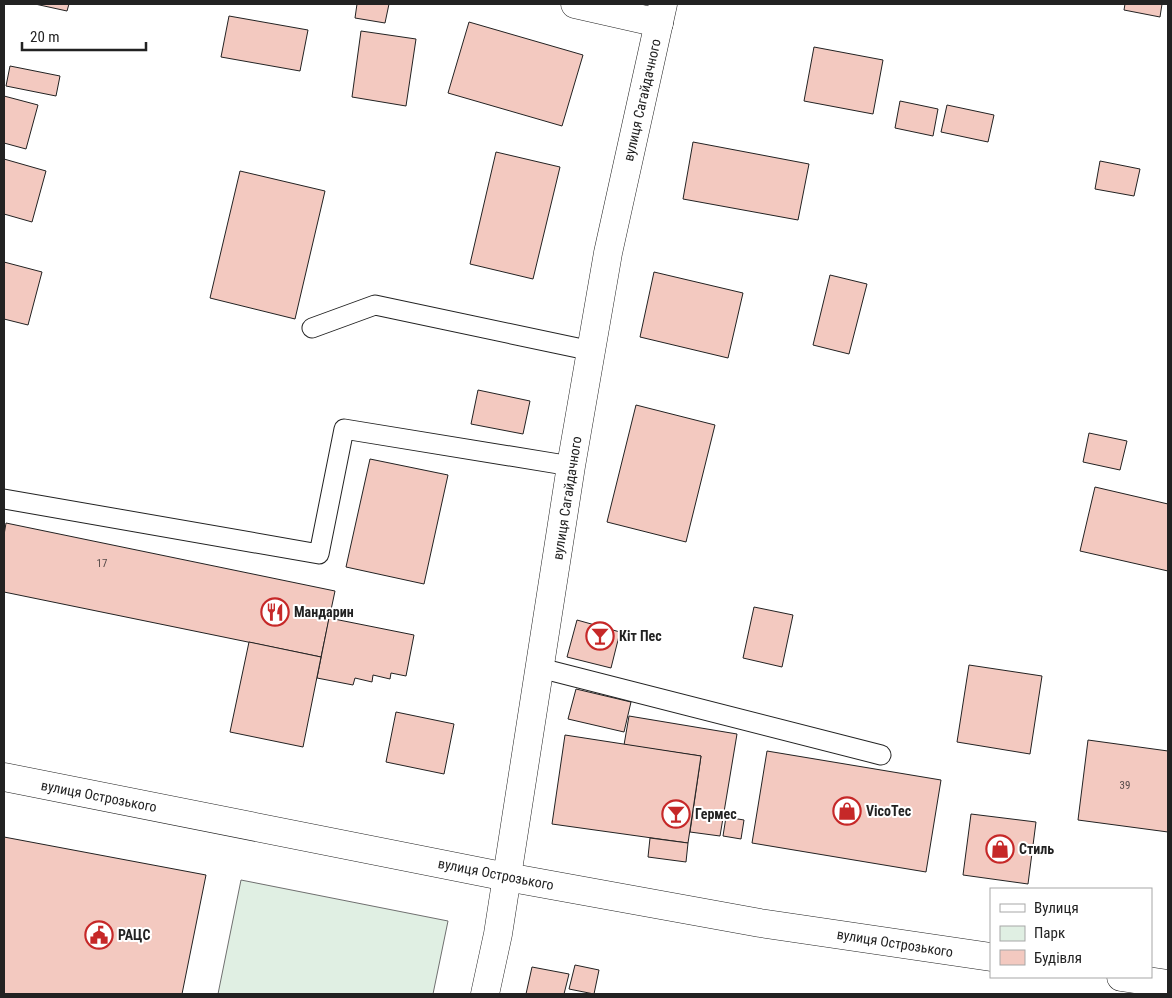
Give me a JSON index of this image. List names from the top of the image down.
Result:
{
  "streets": {
    "street": ["вулиця Сагайдачного", "вулиця Острозького"]
  },
  "crossings": [
    ["вулиця Сагайдачного", "вулиця Острозького"]
  ],
  "places": {
    "restaurant": ["Мандарин"],
    "bar": ["Кіт Пес", "Гермес"],
    "shop": ["VicoTec", "Стиль"],
    "public building": ["РАЦС"]
  },
  "house_numbers": ["17", "39"],
  "legend": ["Вулиця", "Парк", "Будівля"],
  "scale_bar": "20 m"
}
